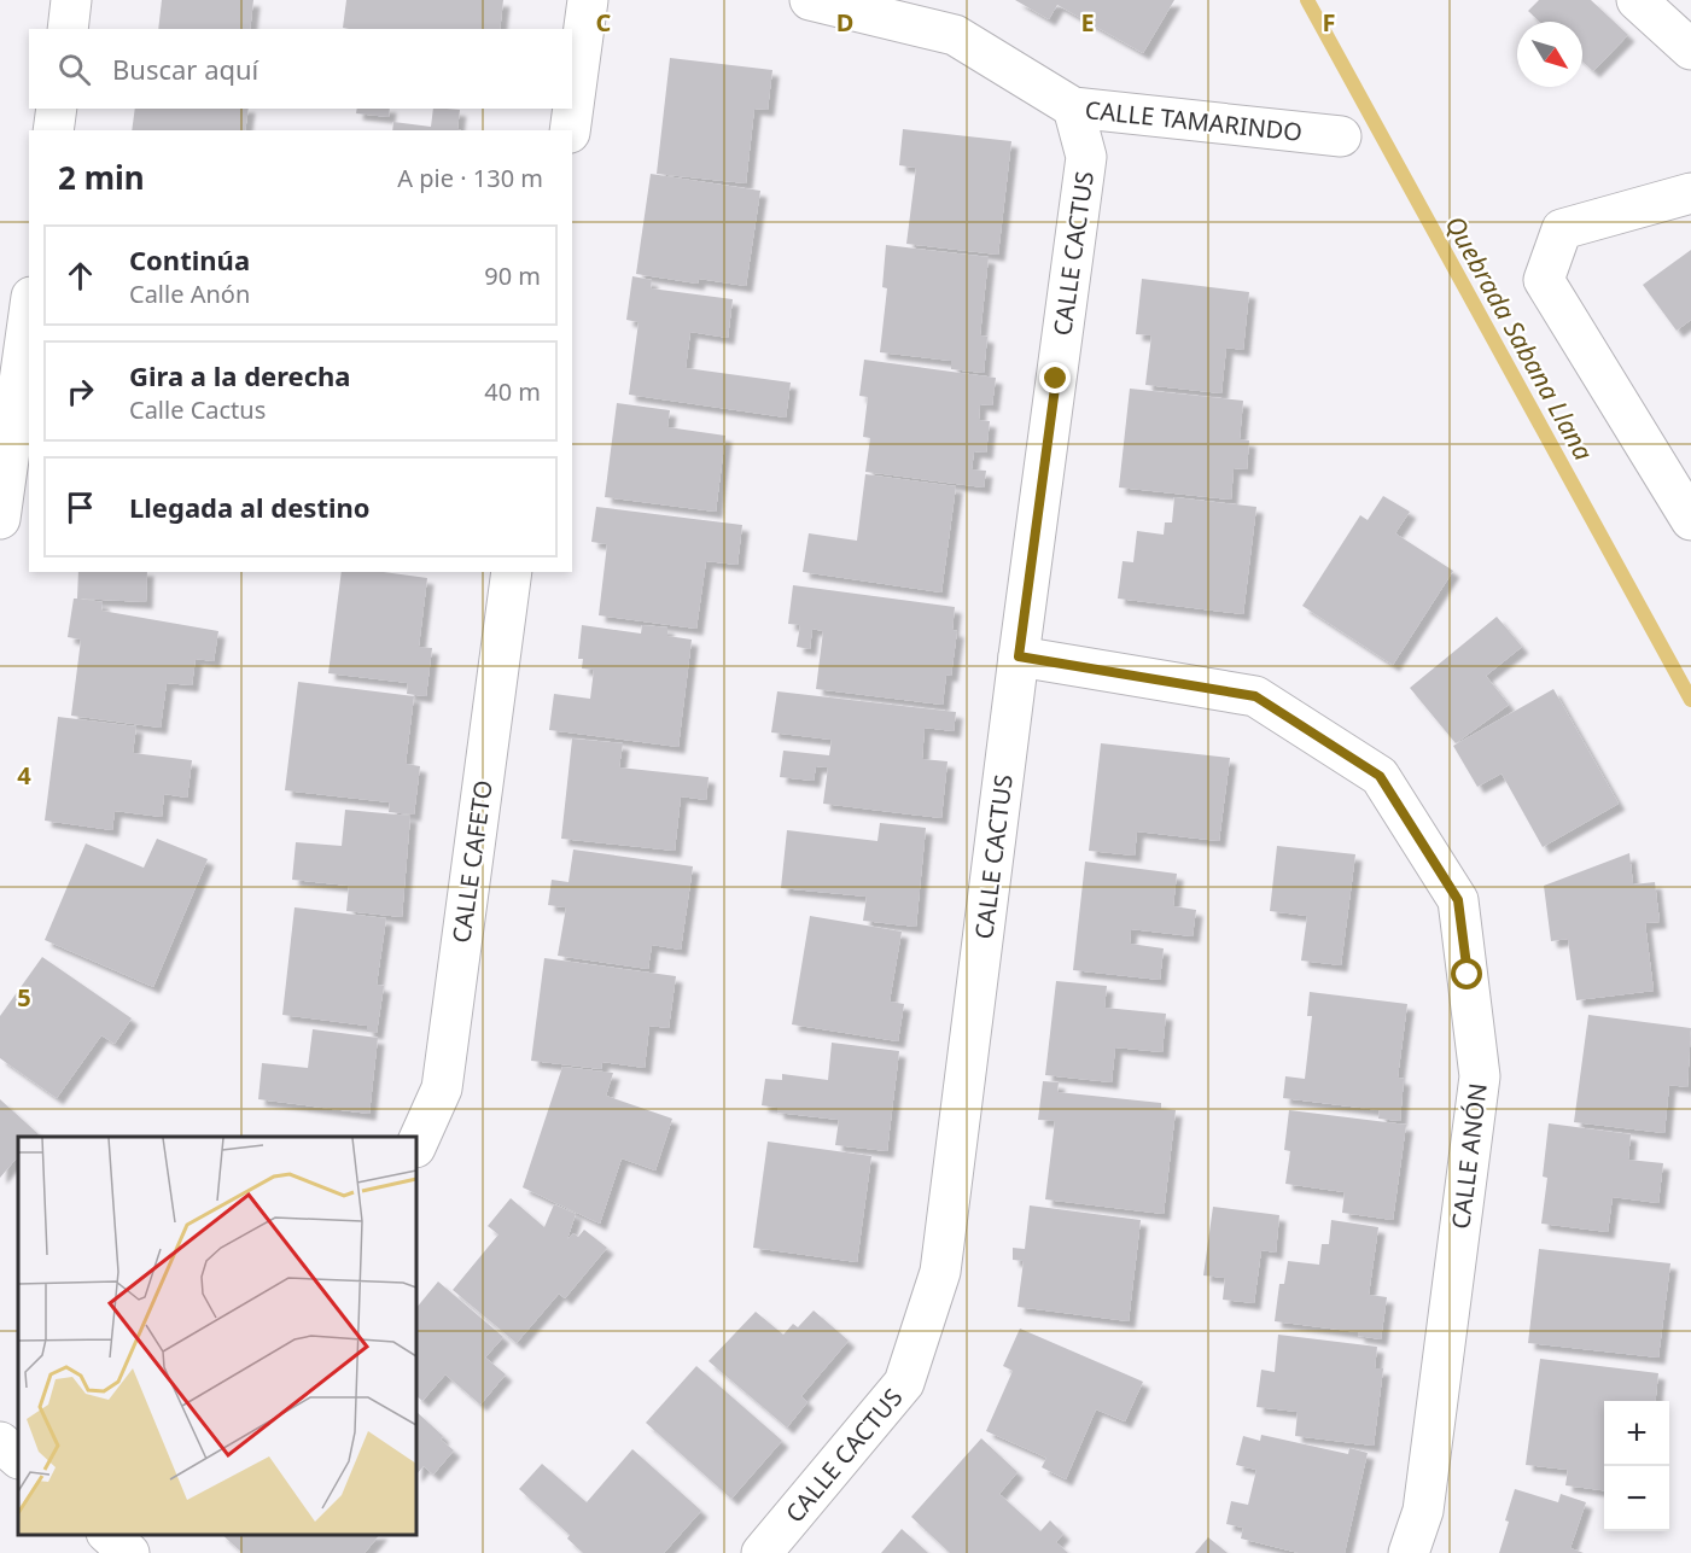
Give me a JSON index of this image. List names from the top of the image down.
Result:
{
  "streets": {
    "street": [
      "CALLE TAMARINDO",
      "CALLE CACTUS",
      "CALLE CAFETO",
      "CALLE ANÓN"
    ]
  },
  "crossings": [
    ["CALLE TAMARINDO", "CALLE CACTUS"],
    ["CALLE CACTUS", "CALLE ANÓN"]
  ],
  "water": ["Quebrada Sabana Llana"],
  "north": "bottom right",
  "page": {
    "search": "Buscar aquí",
    "heading": ["2 min", "A pie · 130 m"],
    "list": [
      ["Continúa", "Calle Anón", "90 m"],
      ["Gira a la derecha", "Calle Cactus", "40 m"],
      "Llegada al destino"
    ],
    "map_buttons": ["+", "−"]
  },
  "grid": {
    "columns": [
      "C",
      "D",
      "E",
      "F"
    ],
    "rows": ["4", "5"]
  }
}
